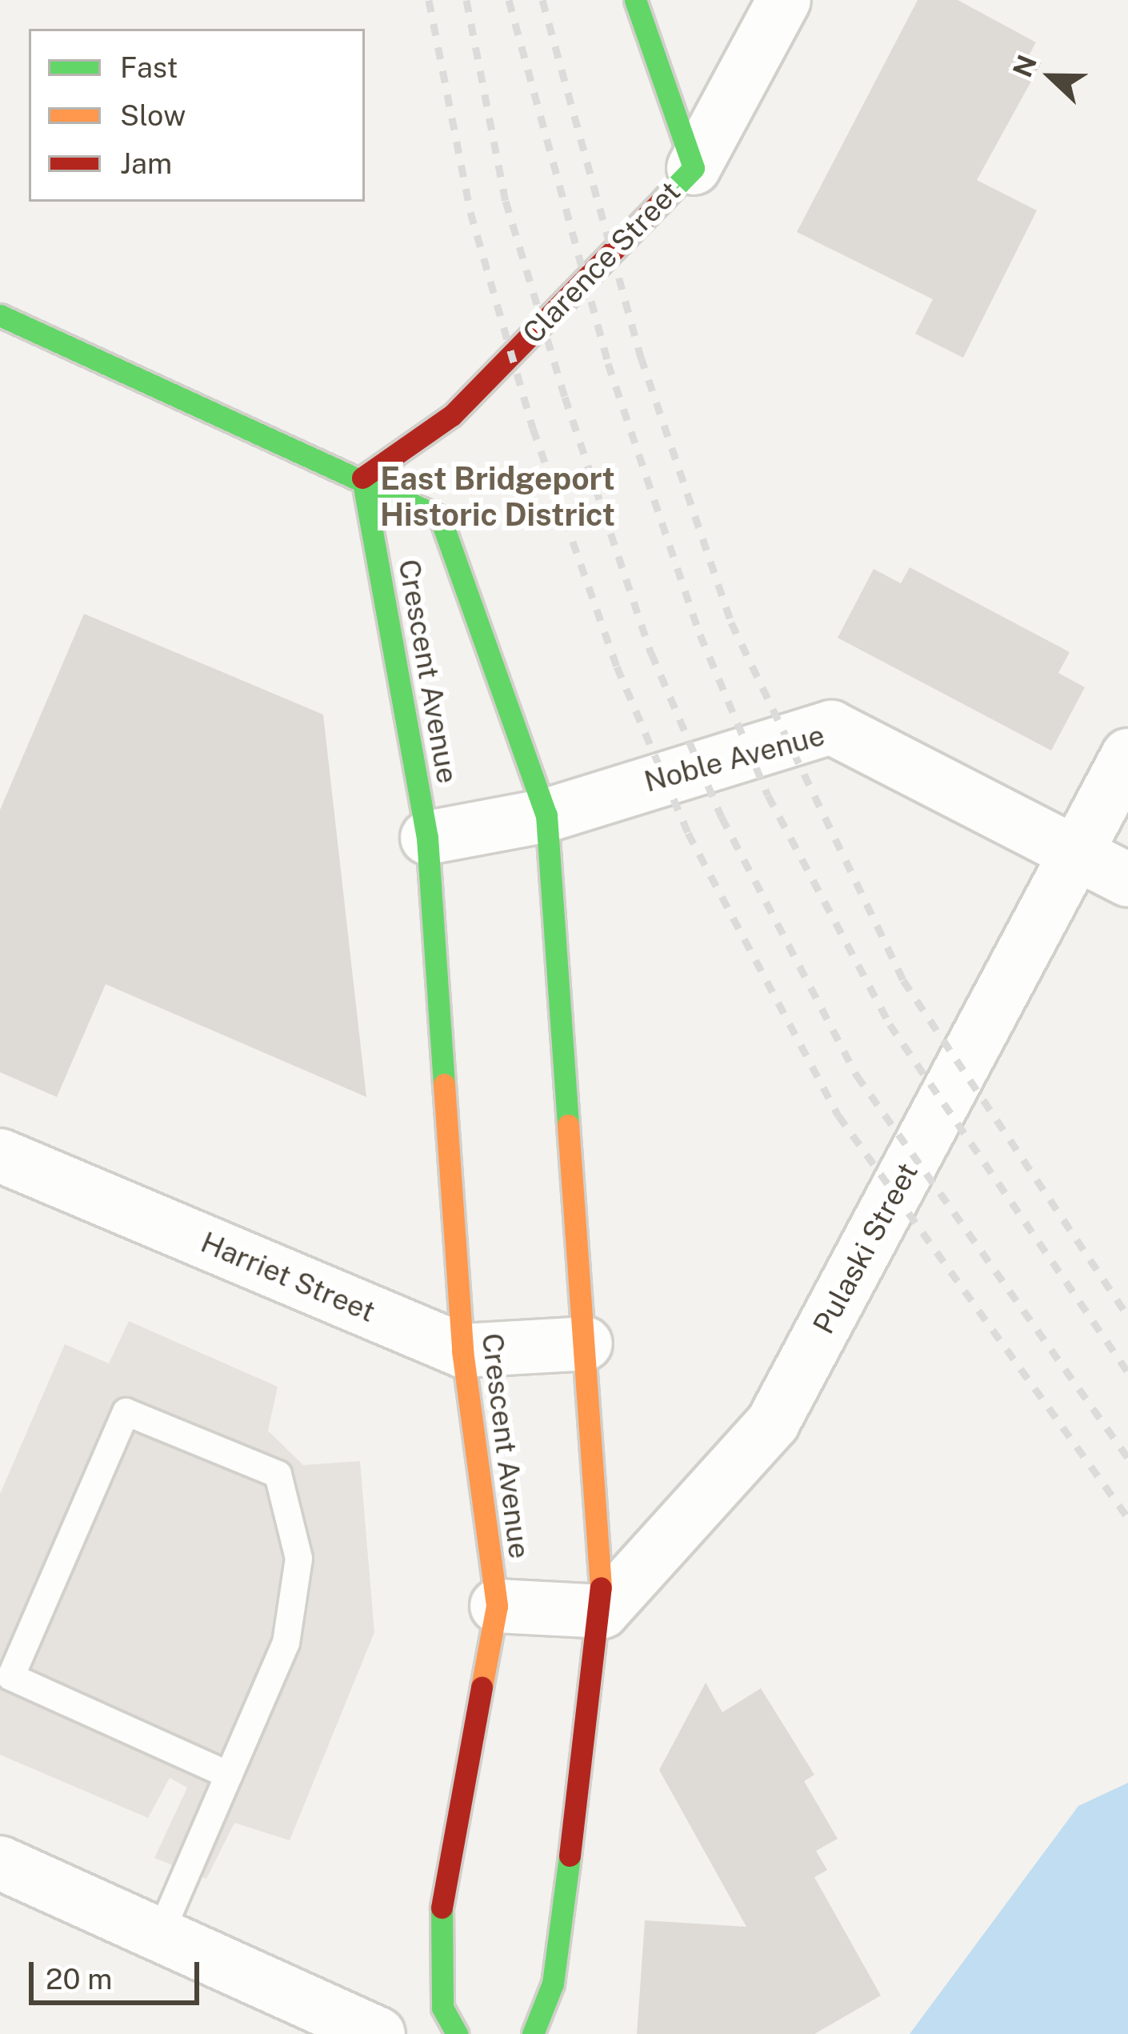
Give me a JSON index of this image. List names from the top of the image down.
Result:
{
  "streets": {
    "main road": ["Clarence Street", "Crescent Avenue"],
    "street": ["Noble Avenue", "Pulaski Street", "Harriet Street"]
  },
  "crossings": [
    ["Clarence Street", "Crescent Avenue"],
    ["Crescent Avenue", "Noble Avenue"],
    ["Crescent Avenue", "Pulaski Street"],
    ["Crescent Avenue", "Harriet Street"],
    ["Noble Avenue", "Pulaski Street"]
  ],
  "districts": ["East Bridgeport Historic District"],
  "legend": ["Fast", "Slow", "Jam"],
  "scale_bar": "20 m",
  "north": "left"
}
